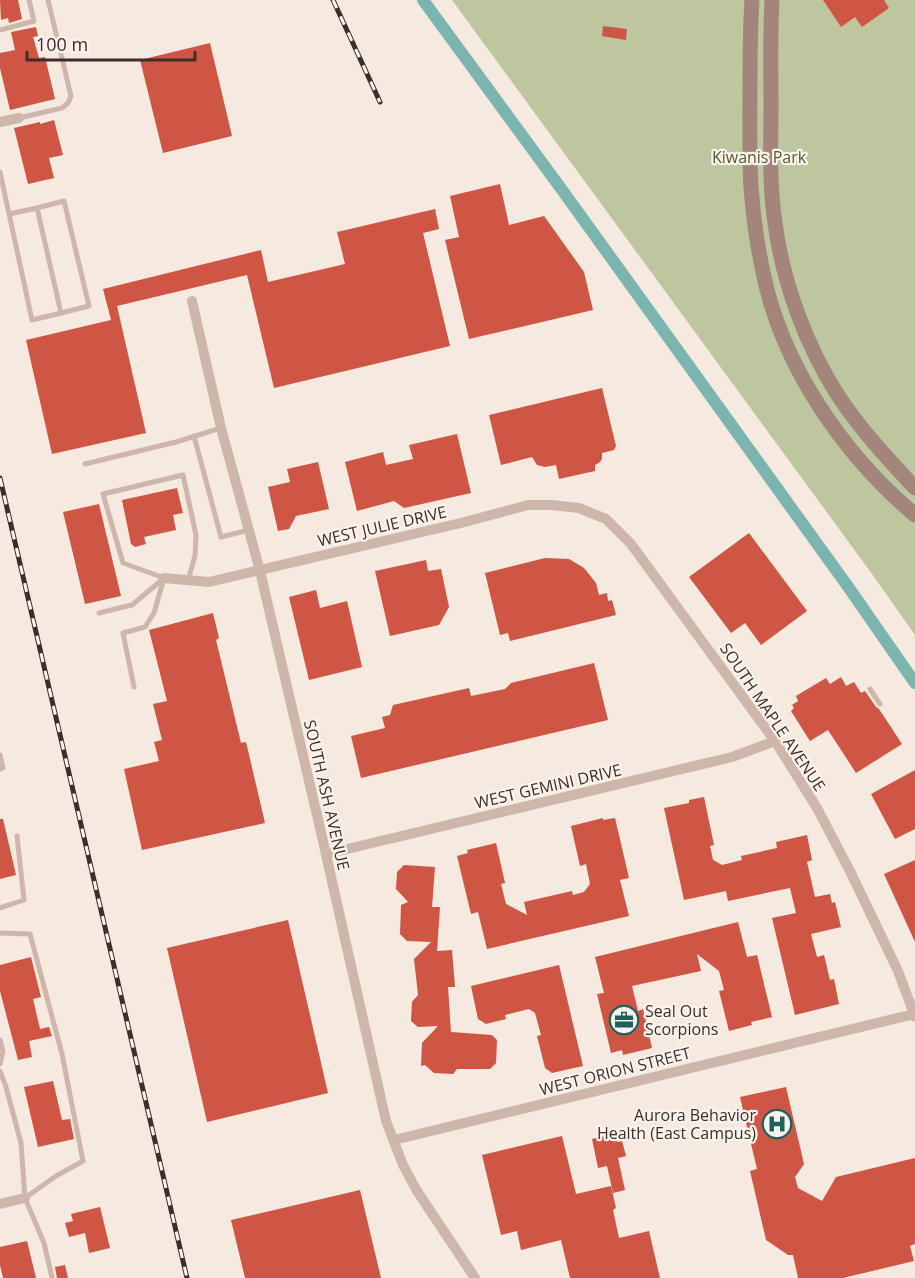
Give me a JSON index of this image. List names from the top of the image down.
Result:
{
  "streets": {
    "street": [
      "WEST JULIE DRIVE",
      "SOUTH MAPLE AVENUE",
      "WEST GEMINI DRIVE",
      "SOUTH ASH AVENUE",
      "WEST ORION STREET"
    ]
  },
  "crossings": [
    ["WEST JULIE DRIVE", "SOUTH MAPLE AVENUE"],
    ["WEST JULIE DRIVE", "SOUTH ASH AVENUE"],
    ["SOUTH MAPLE AVENUE", "WEST GEMINI DRIVE"],
    ["SOUTH MAPLE AVENUE", "WEST ORION STREET"],
    ["WEST GEMINI DRIVE", "SOUTH ASH AVENUE"],
    ["SOUTH ASH AVENUE", "WEST ORION STREET"]
  ],
  "parks": ["Kiwanis Park"],
  "places": {
    "office": ["Seal Out Scorpions"],
    "hospital": ["Aurora Behavior Health (East Campus)"]
  },
  "scale_bar": "100 m"
}
